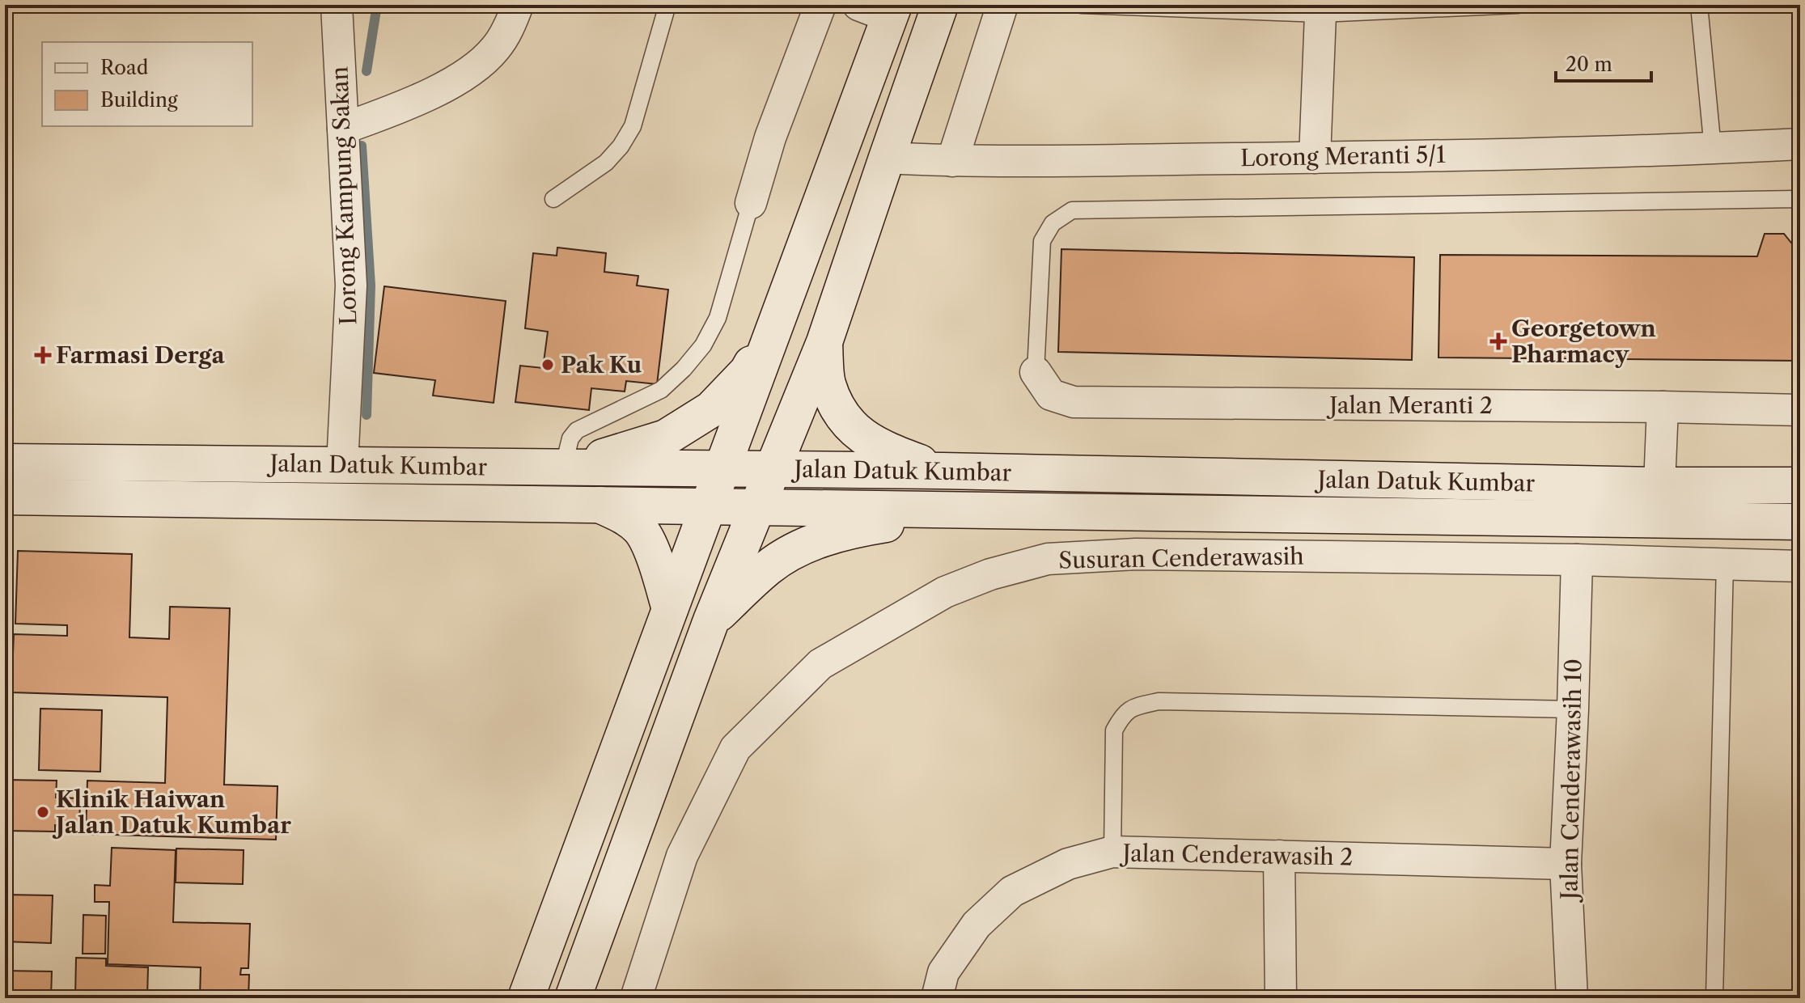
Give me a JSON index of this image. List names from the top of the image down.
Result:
{
  "streets": {
    "main road": ["Jalan Datuk Kumbar"],
    "street": [
      "Lorong Meranti 5/1",
      "Lorong Kampung Sakan",
      "Jalan Meranti 2",
      "Susuran Cenderawasih",
      "Jalan Cenderawasih 10",
      "Jalan Cenderawasih 2"
    ]
  },
  "crossings": [
    ["Lorong Kampung Sakan", "Jalan Datuk Kumbar"],
    ["Susuran Cenderawasih", "Jalan Cenderawasih 10"],
    ["Jalan Cenderawasih 10", "Jalan Cenderawasih 2"]
  ],
  "places": {
    "health": ["Georgetown Pharmacy", "Farmasi Derga"],
    "other": ["Pak Ku", "Klinik Haiwan Jalan Datuk Kumbar"]
  },
  "legend": ["Road", "Building"],
  "scale_bar": "20 m"
}
